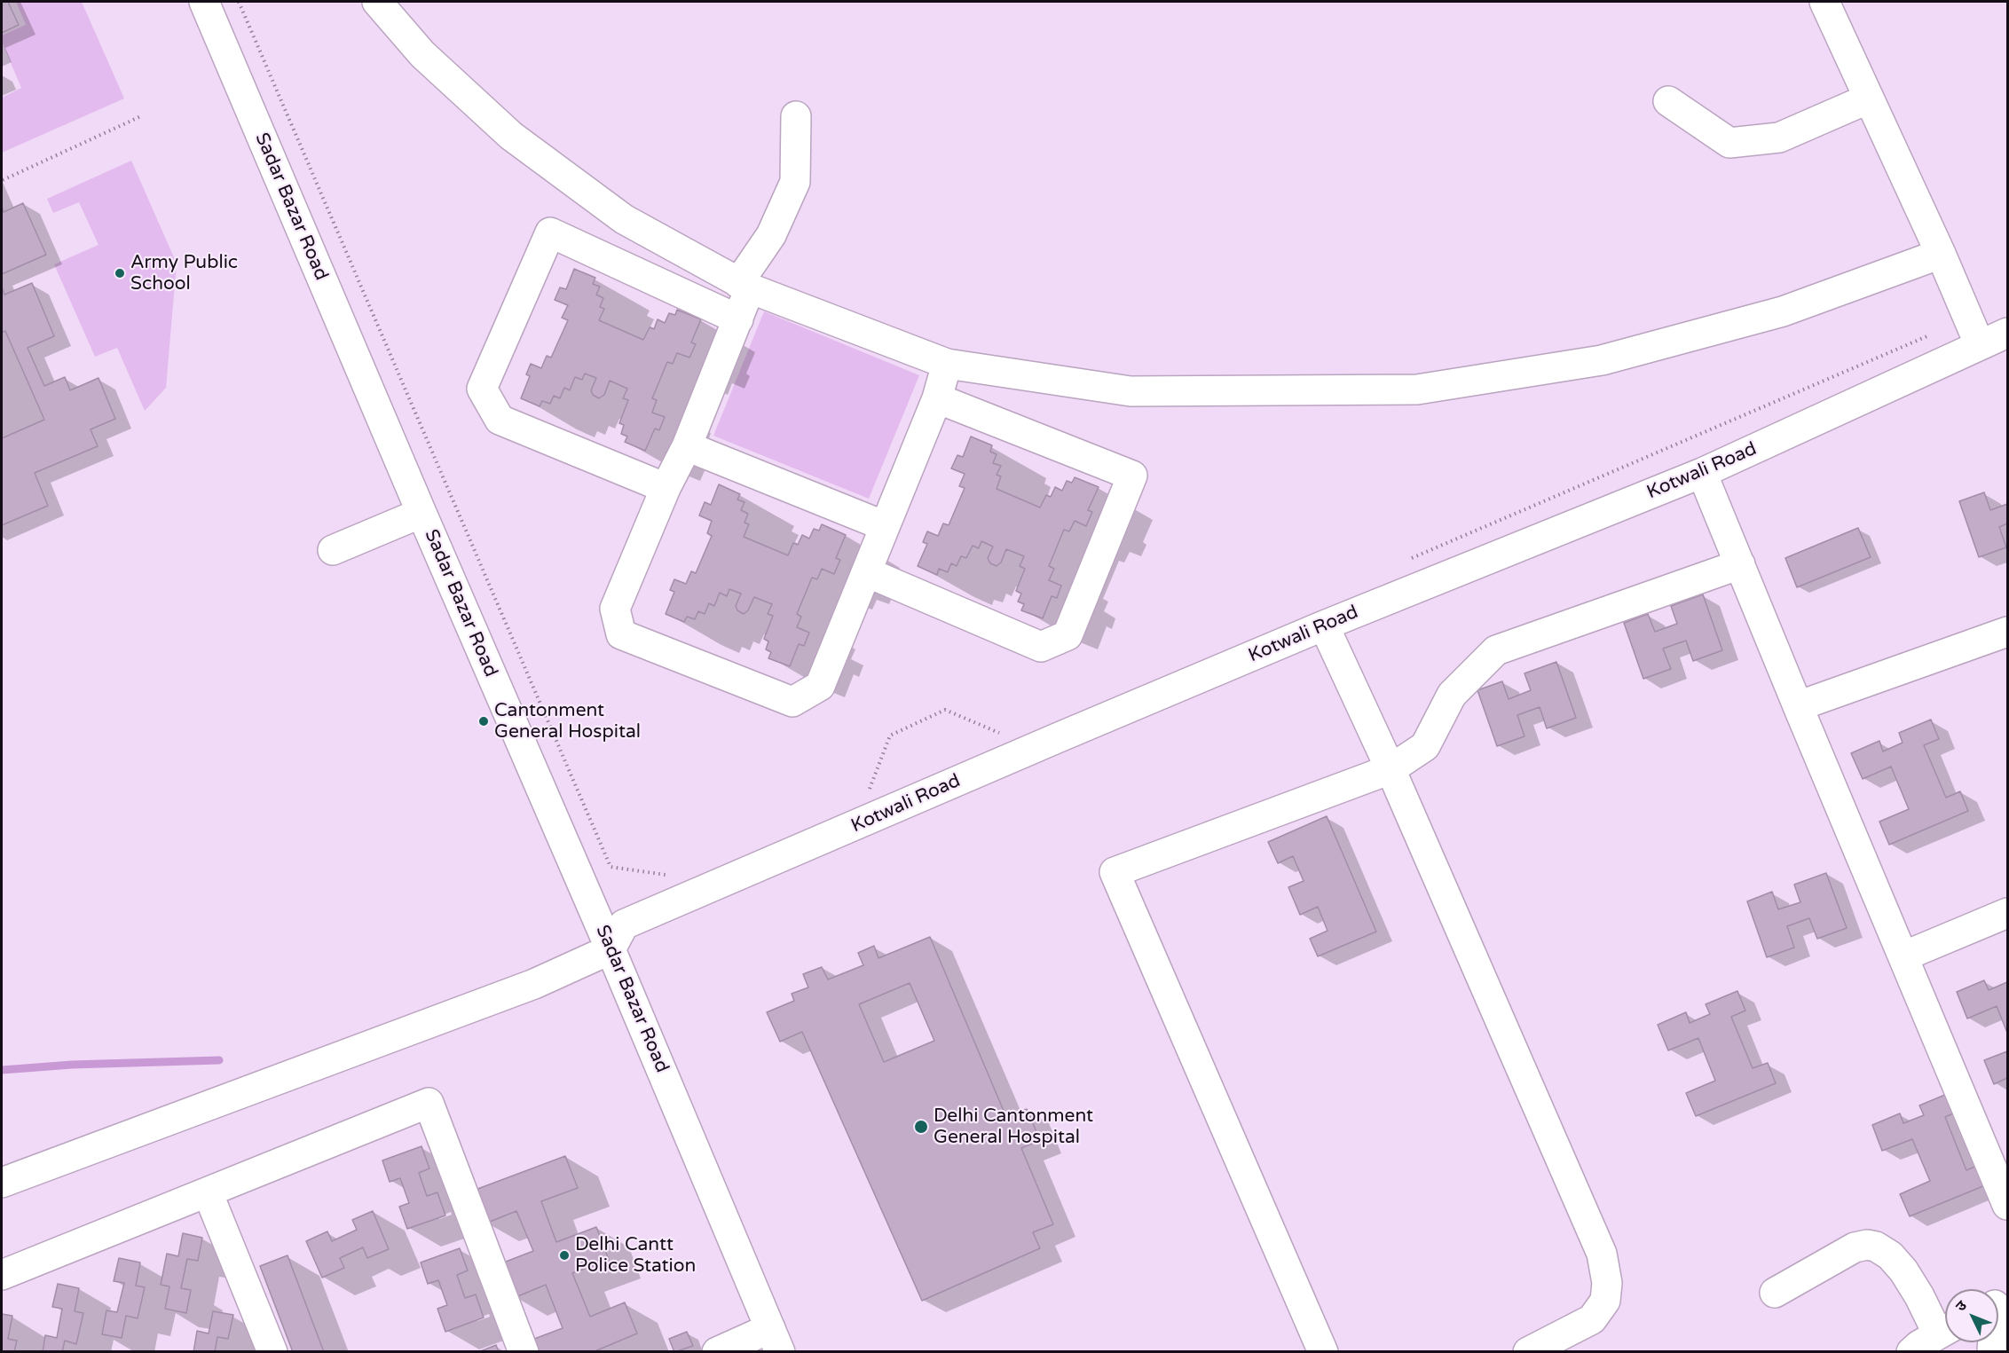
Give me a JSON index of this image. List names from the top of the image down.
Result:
{
  "streets": {
    "street": ["Sadar Bazar Road", "Kotwali Road"]
  },
  "crossings": [
    ["Sadar Bazar Road", "Kotwali Road"]
  ],
  "places": [
    "Army Public School",
    "Cantonment General Hospital",
    "Delhi Cantonment General Hospital",
    "Delhi Cantt Police Station"
  ],
  "north": "top left"
}
